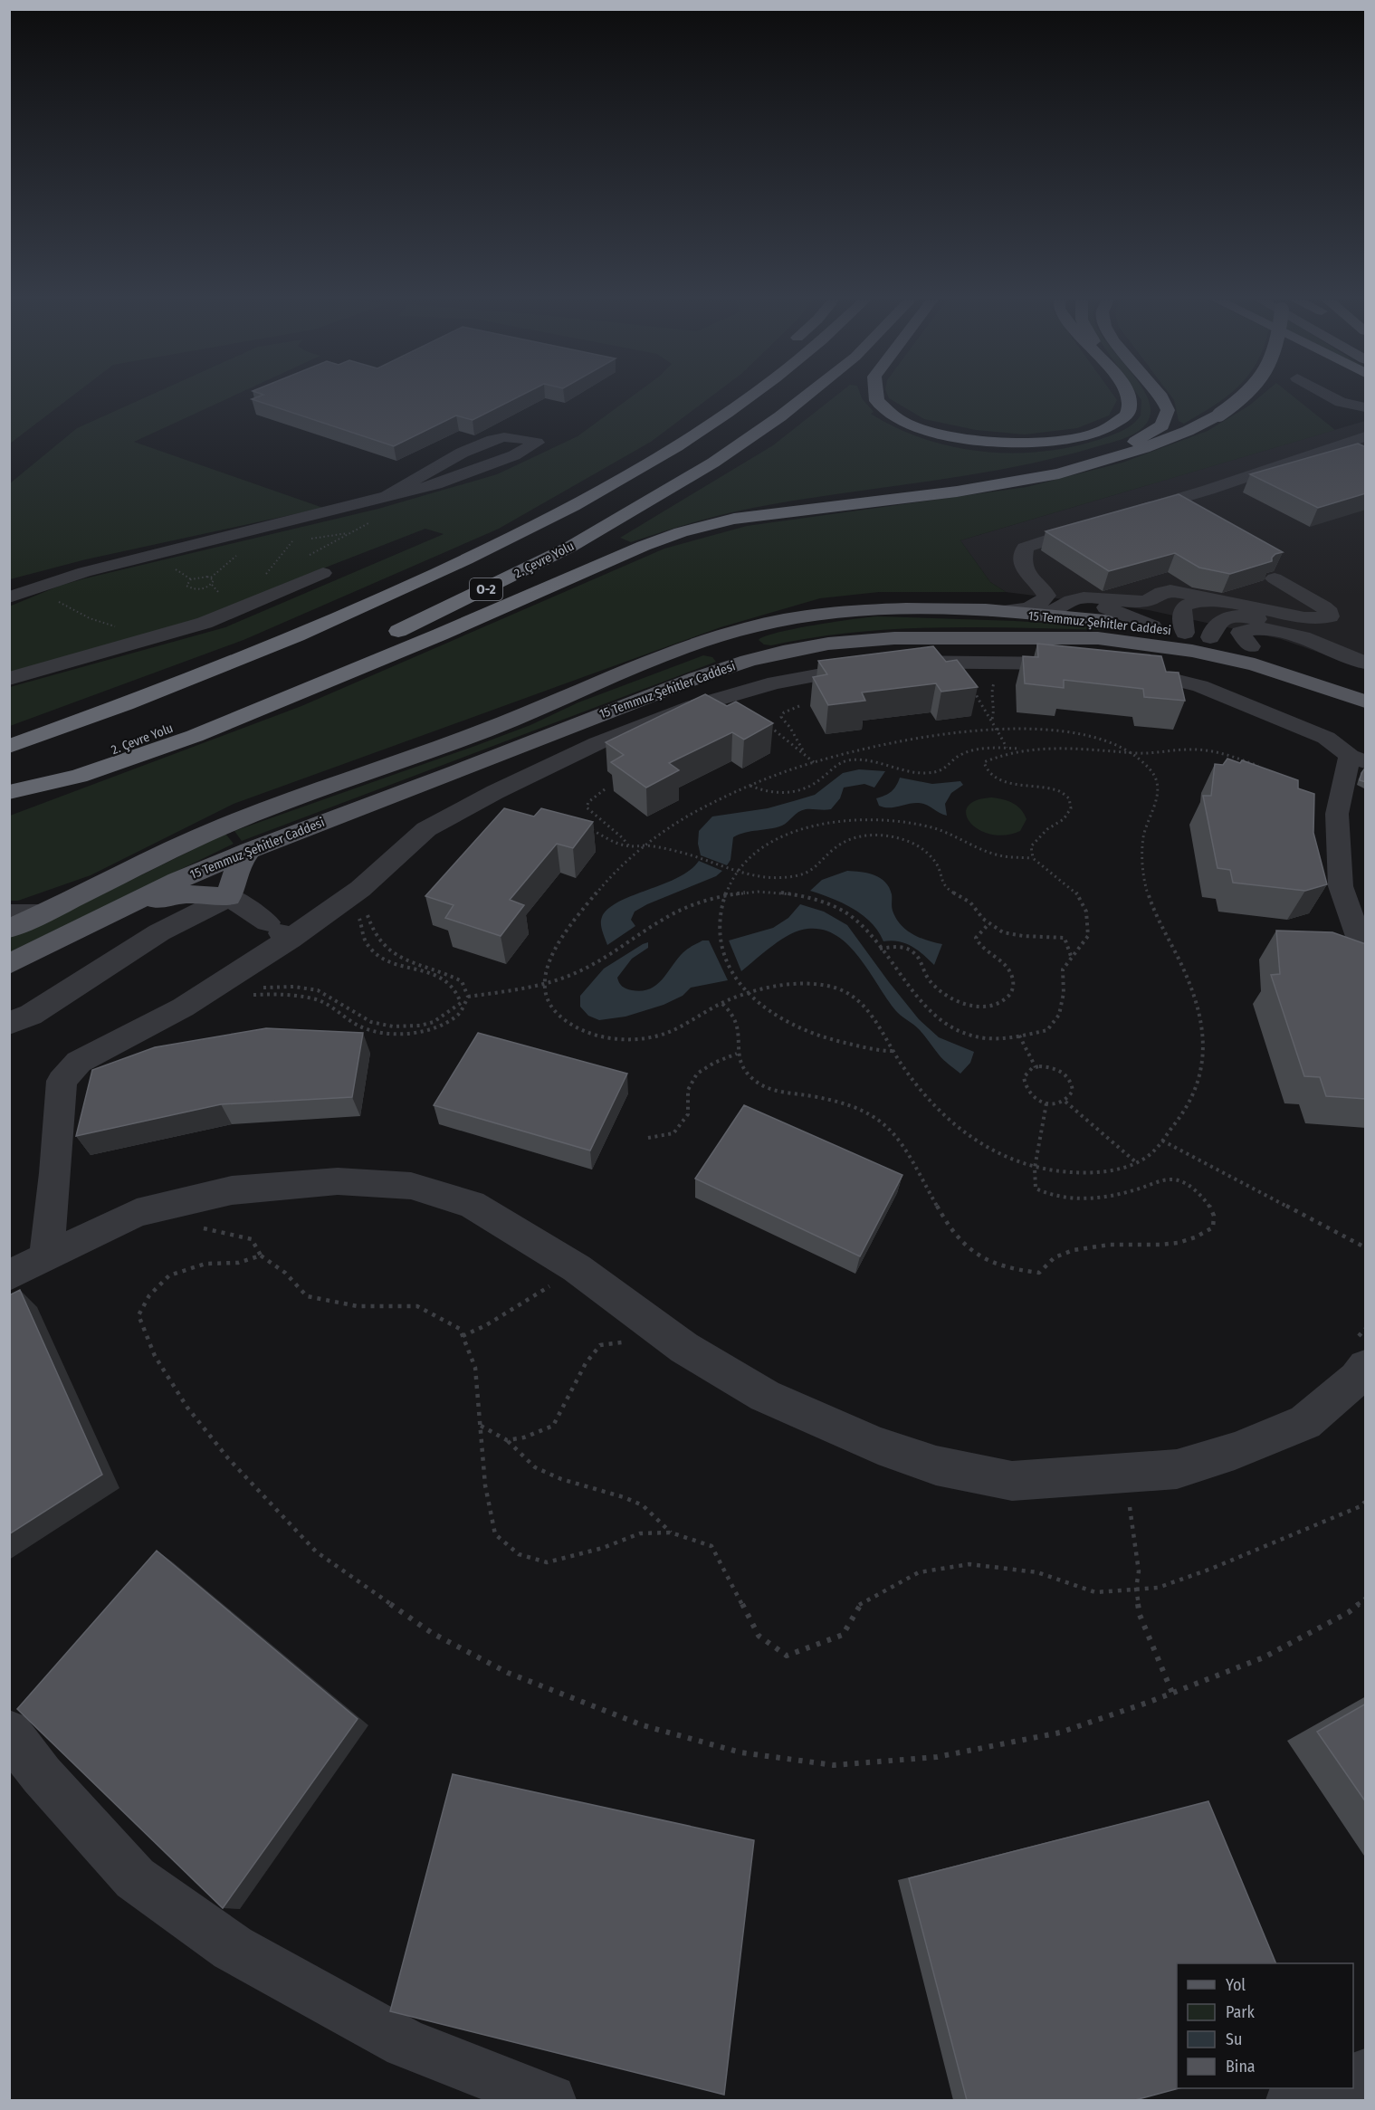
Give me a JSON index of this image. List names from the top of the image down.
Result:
{
  "streets": {
    "highway": ["2. Çevre Yolu", "O-2"],
    "main road": ["15 Temmuz Şehitler Caddesi"]
  },
  "legend": [
    "Yol",
    "Park",
    "Su",
    "Bina"
  ]
}
